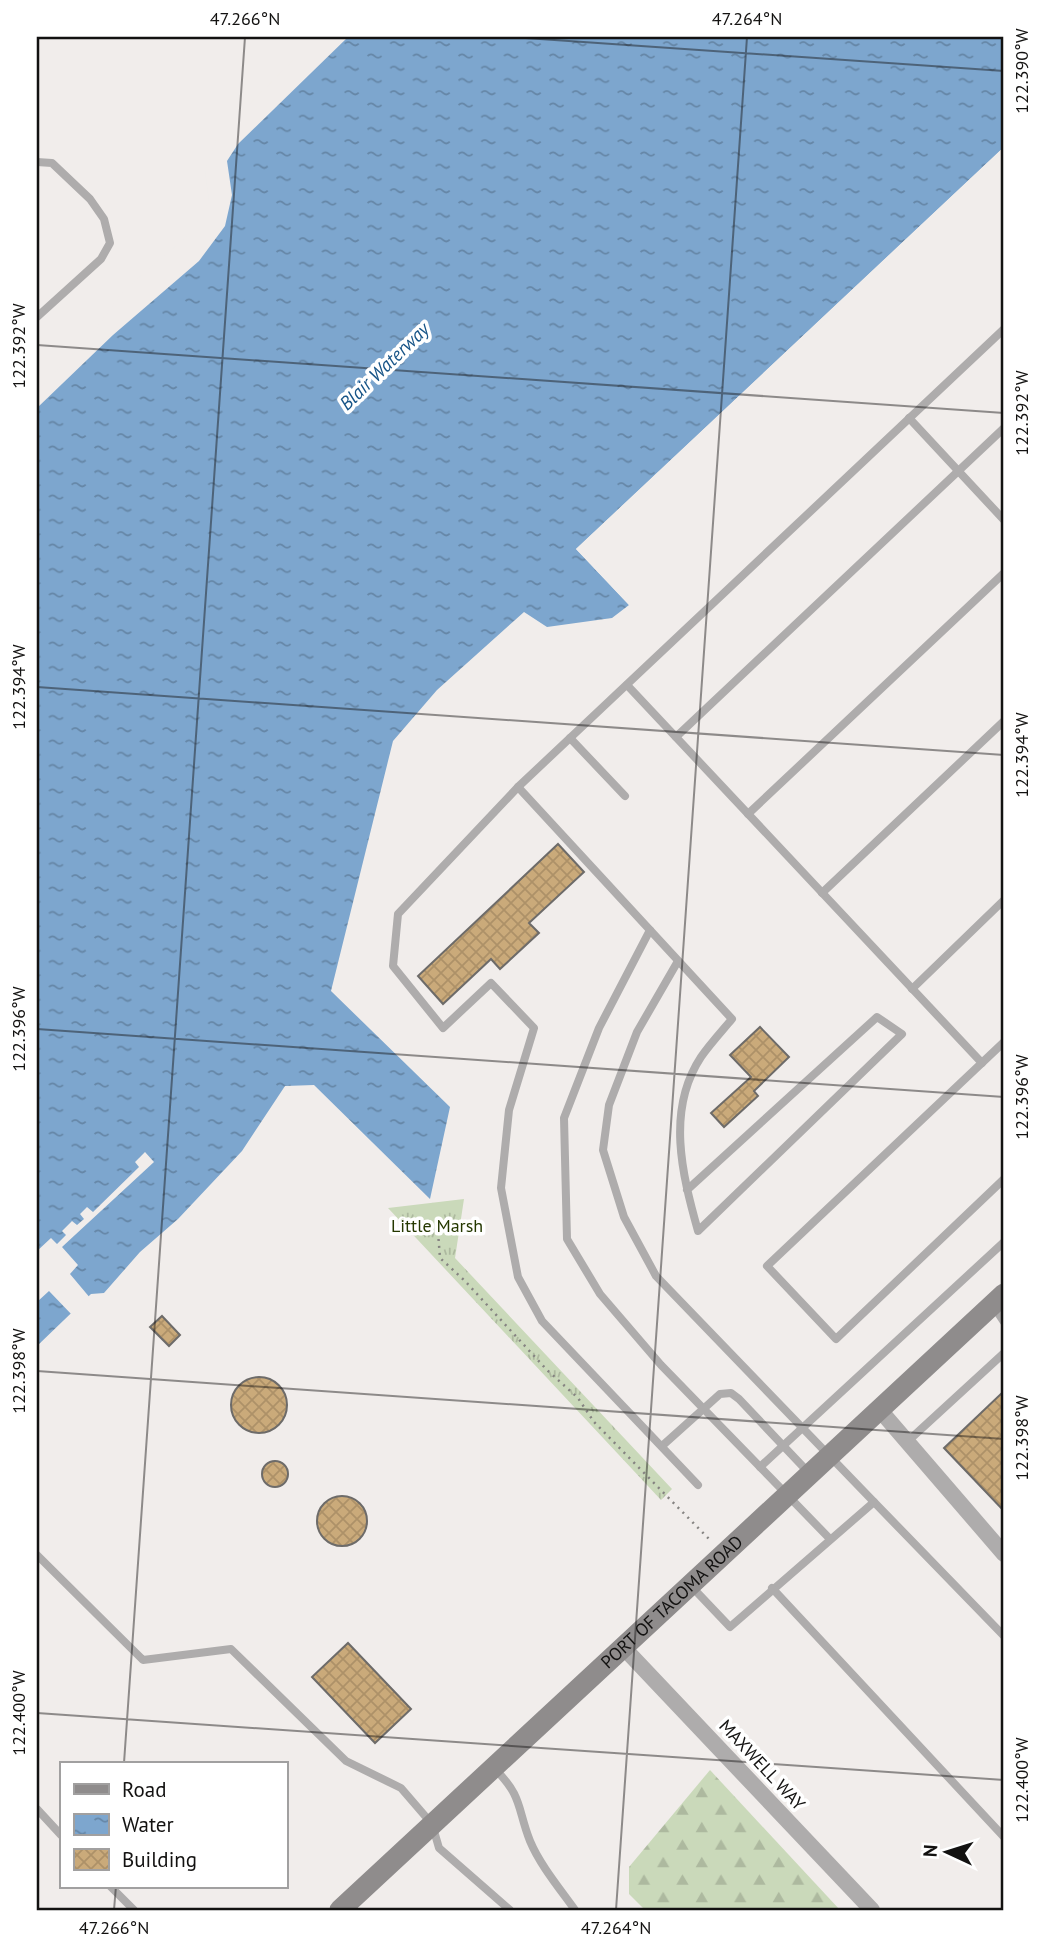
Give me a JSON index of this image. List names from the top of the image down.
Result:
{
  "streets": {
    "main road": ["PORT OF TACOMA ROAD"],
    "street": ["MAXWELL WAY"]
  },
  "crossings": [
    ["PORT OF TACOMA ROAD", "MAXWELL WAY"]
  ],
  "water": ["Blair Waterway"],
  "parks": ["Little Marsh"],
  "legend": ["Road", "Water", "Building"],
  "north": "left",
  "coordinates": [
    "47.266°N",
    "47.264°N",
    "122.390°W",
    "122.392°W",
    "122.394°W",
    "122.396°W",
    "122.398°W",
    "122.400°W"
  ]
}
